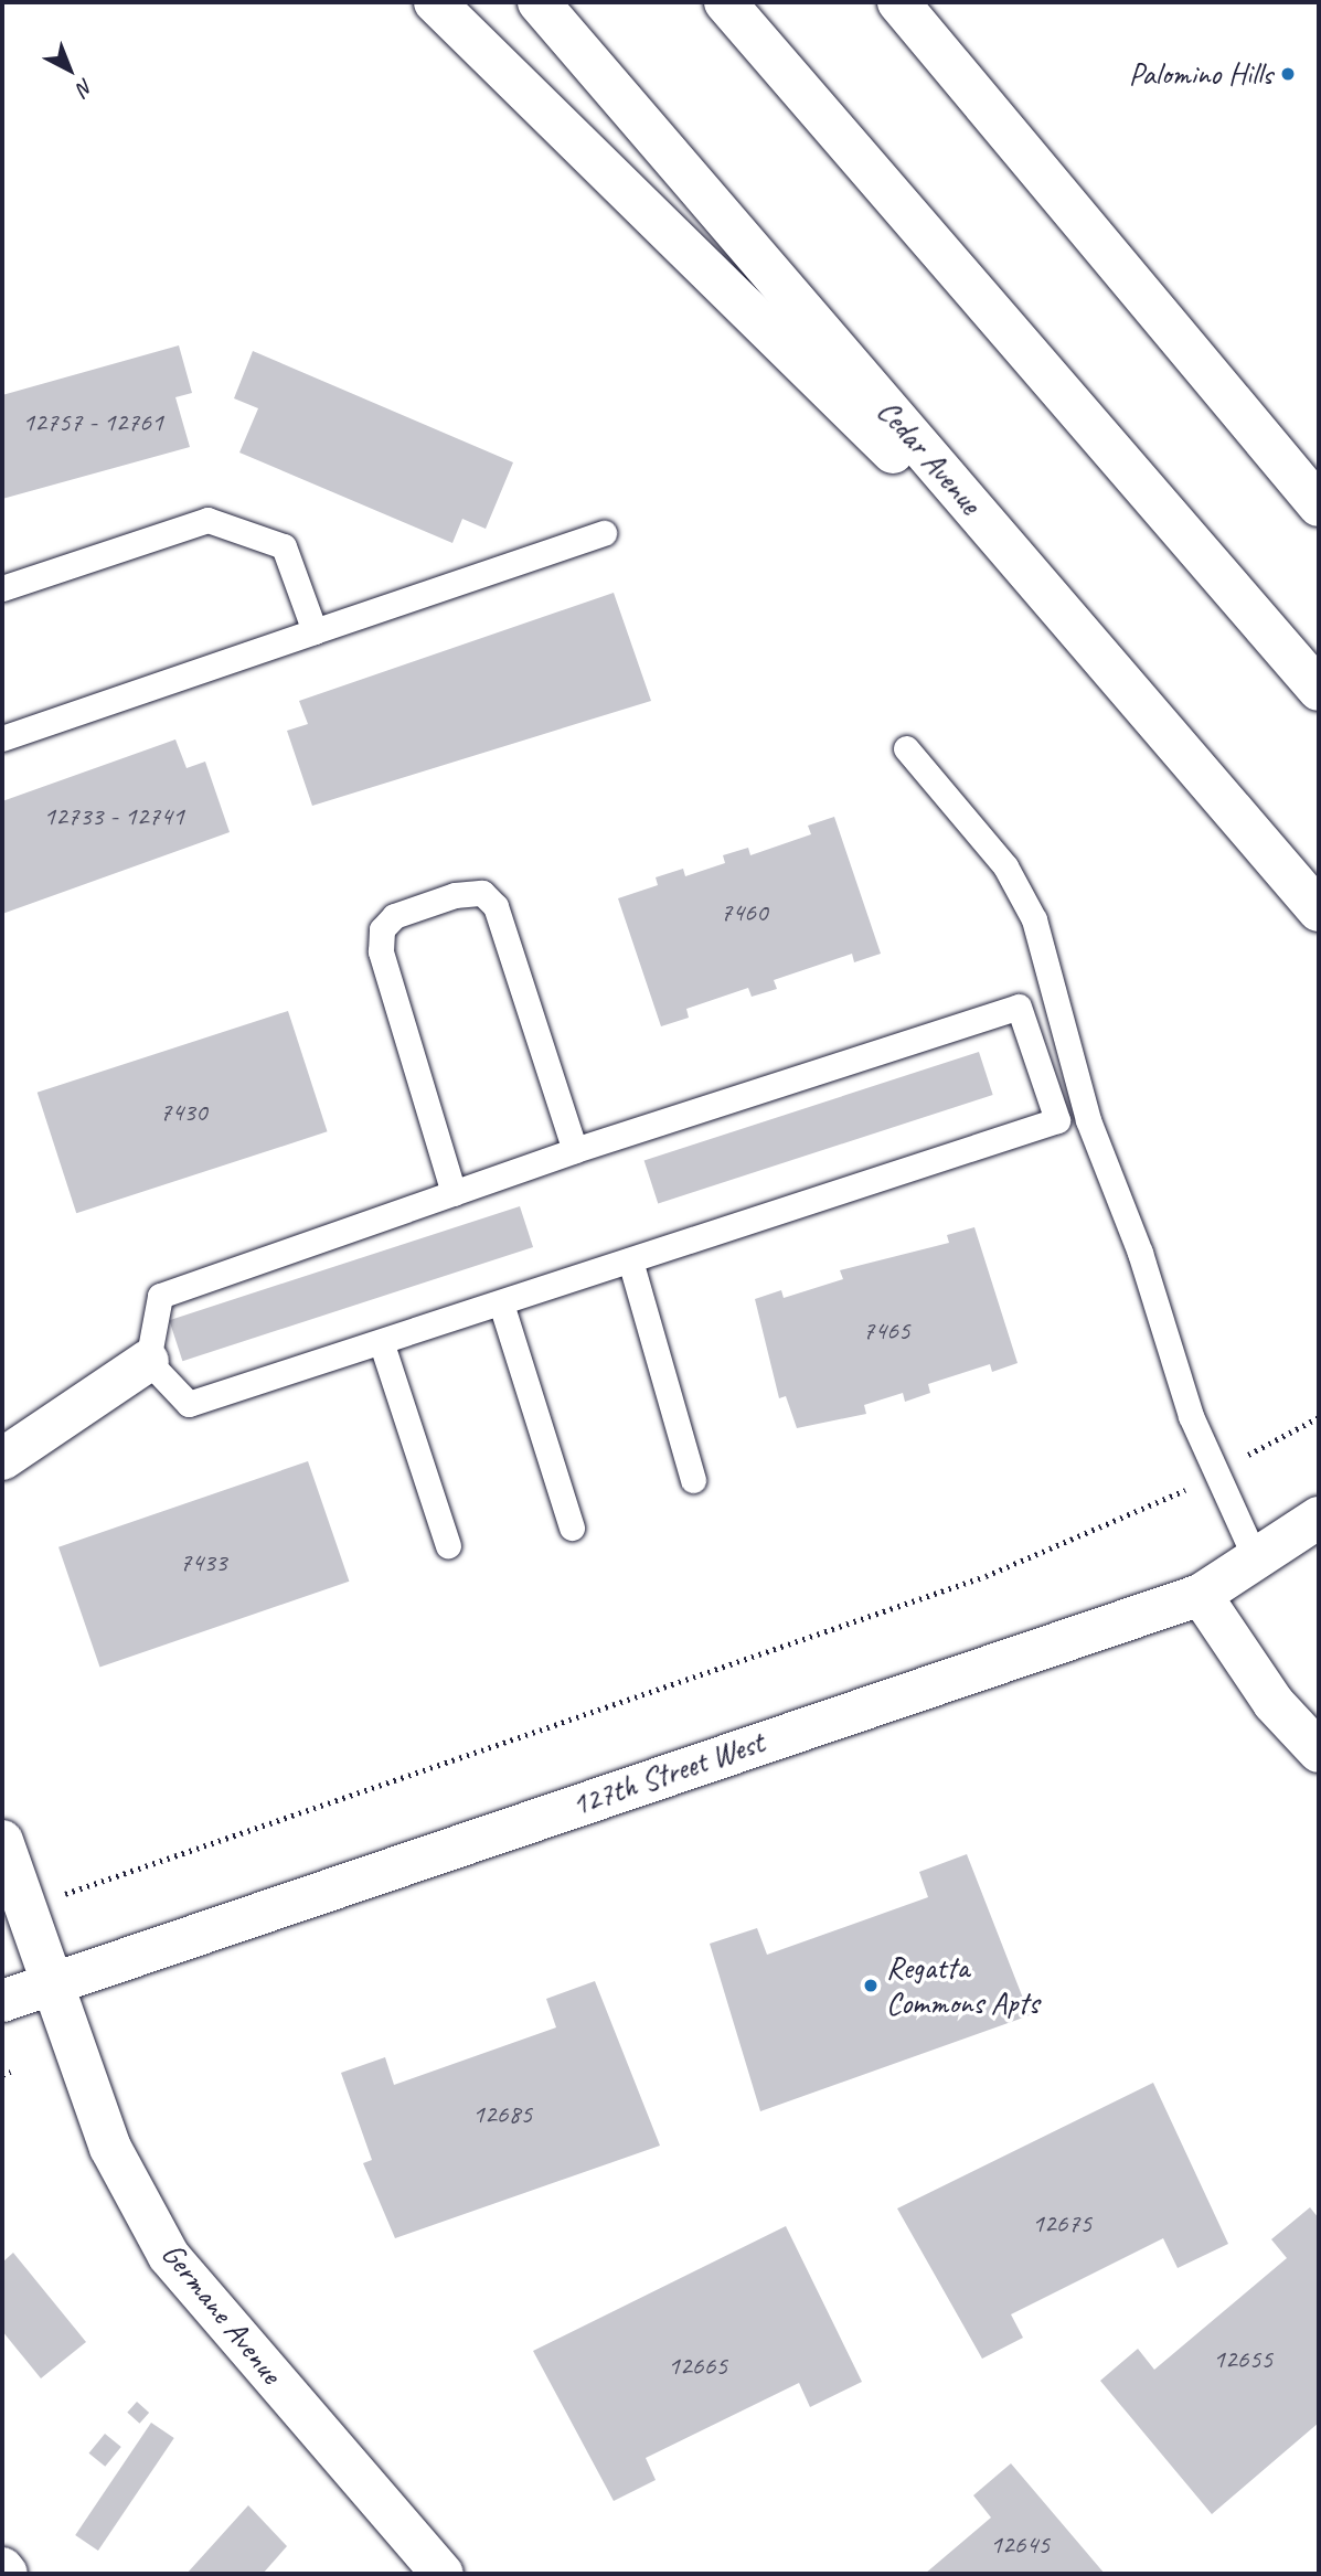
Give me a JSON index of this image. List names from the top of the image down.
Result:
{
  "streets": {
    "main road": ["Cedar Avenue", "127th Street West", "Germane Avenue"]
  },
  "crossings": [
    ["127th Street West", "Germane Avenue"]
  ],
  "places": ["Palomino Hills", "Regatta Commons Apts"],
  "house_numbers": [
    "12757 - 12761",
    "12733 - 12741",
    "7460",
    "7430",
    "7465",
    "7433",
    "12685",
    "12675",
    "12655",
    "12665",
    "12645"
  ],
  "north": "bottom right"
}
